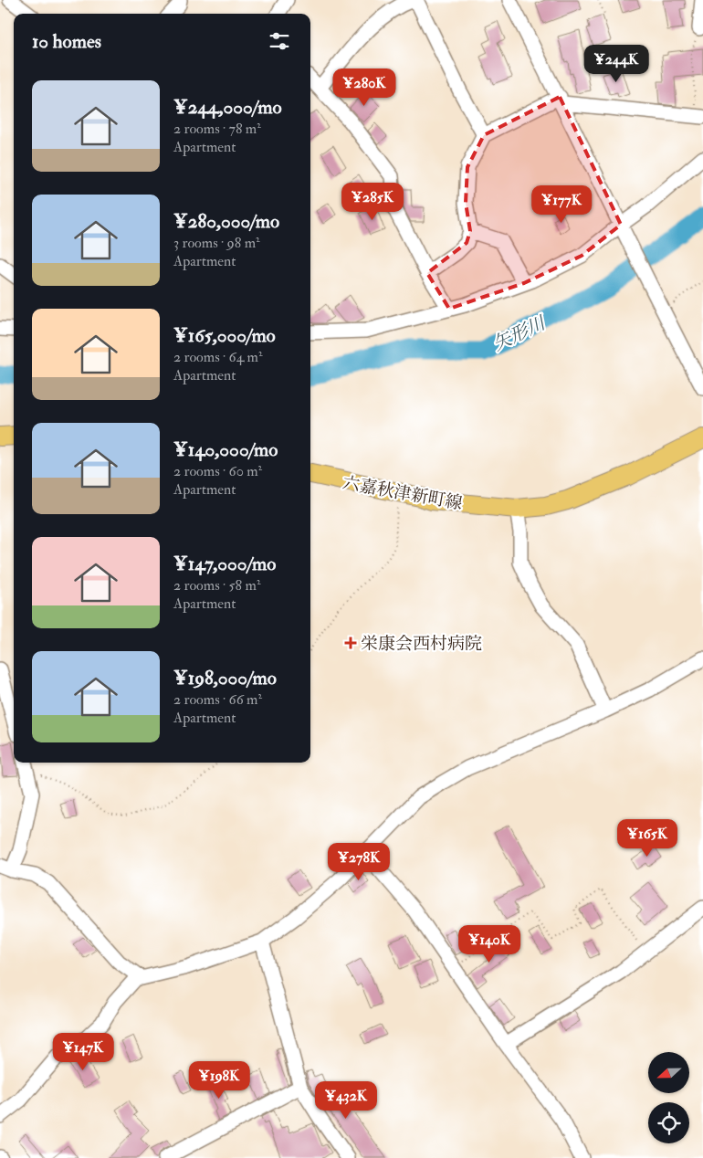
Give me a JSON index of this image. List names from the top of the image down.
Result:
{
  "streets": {
    "main road": ["六嘉秋津新町線"]
  },
  "water": ["矢形川"],
  "places": {
    "health": ["栄康会西村病院"]
  },
  "north": "left",
  "page": {
    "heading": "10 homes",
    "price": [
      "¥244K",
      "¥280K",
      "¥285K",
      "¥177K",
      "¥165K",
      "¥278K",
      "¥140K",
      "¥147K",
      "¥198K",
      "¥432K"
    ],
    "list": [
      {
        "name": "¥244,000/mo",
        "note": "2 rooms · 78 m² · Apartment"
      },
      {
        "name": "¥280,000/mo",
        "note": "3 rooms · 98 m² · Apartment"
      },
      {
        "name": "¥165,000/mo",
        "note": "2 rooms · 64 m² · Apartment"
      },
      {
        "name": "¥140,000/mo",
        "note": "2 rooms · 60 m² · Apartment"
      },
      {
        "name": "¥147,000/mo",
        "note": "2 rooms · 58 m² · Apartment"
      },
      {
        "name": "¥198,000/mo",
        "note": "2 rooms · 66 m² · Apartment"
      }
    ]
  }
}
